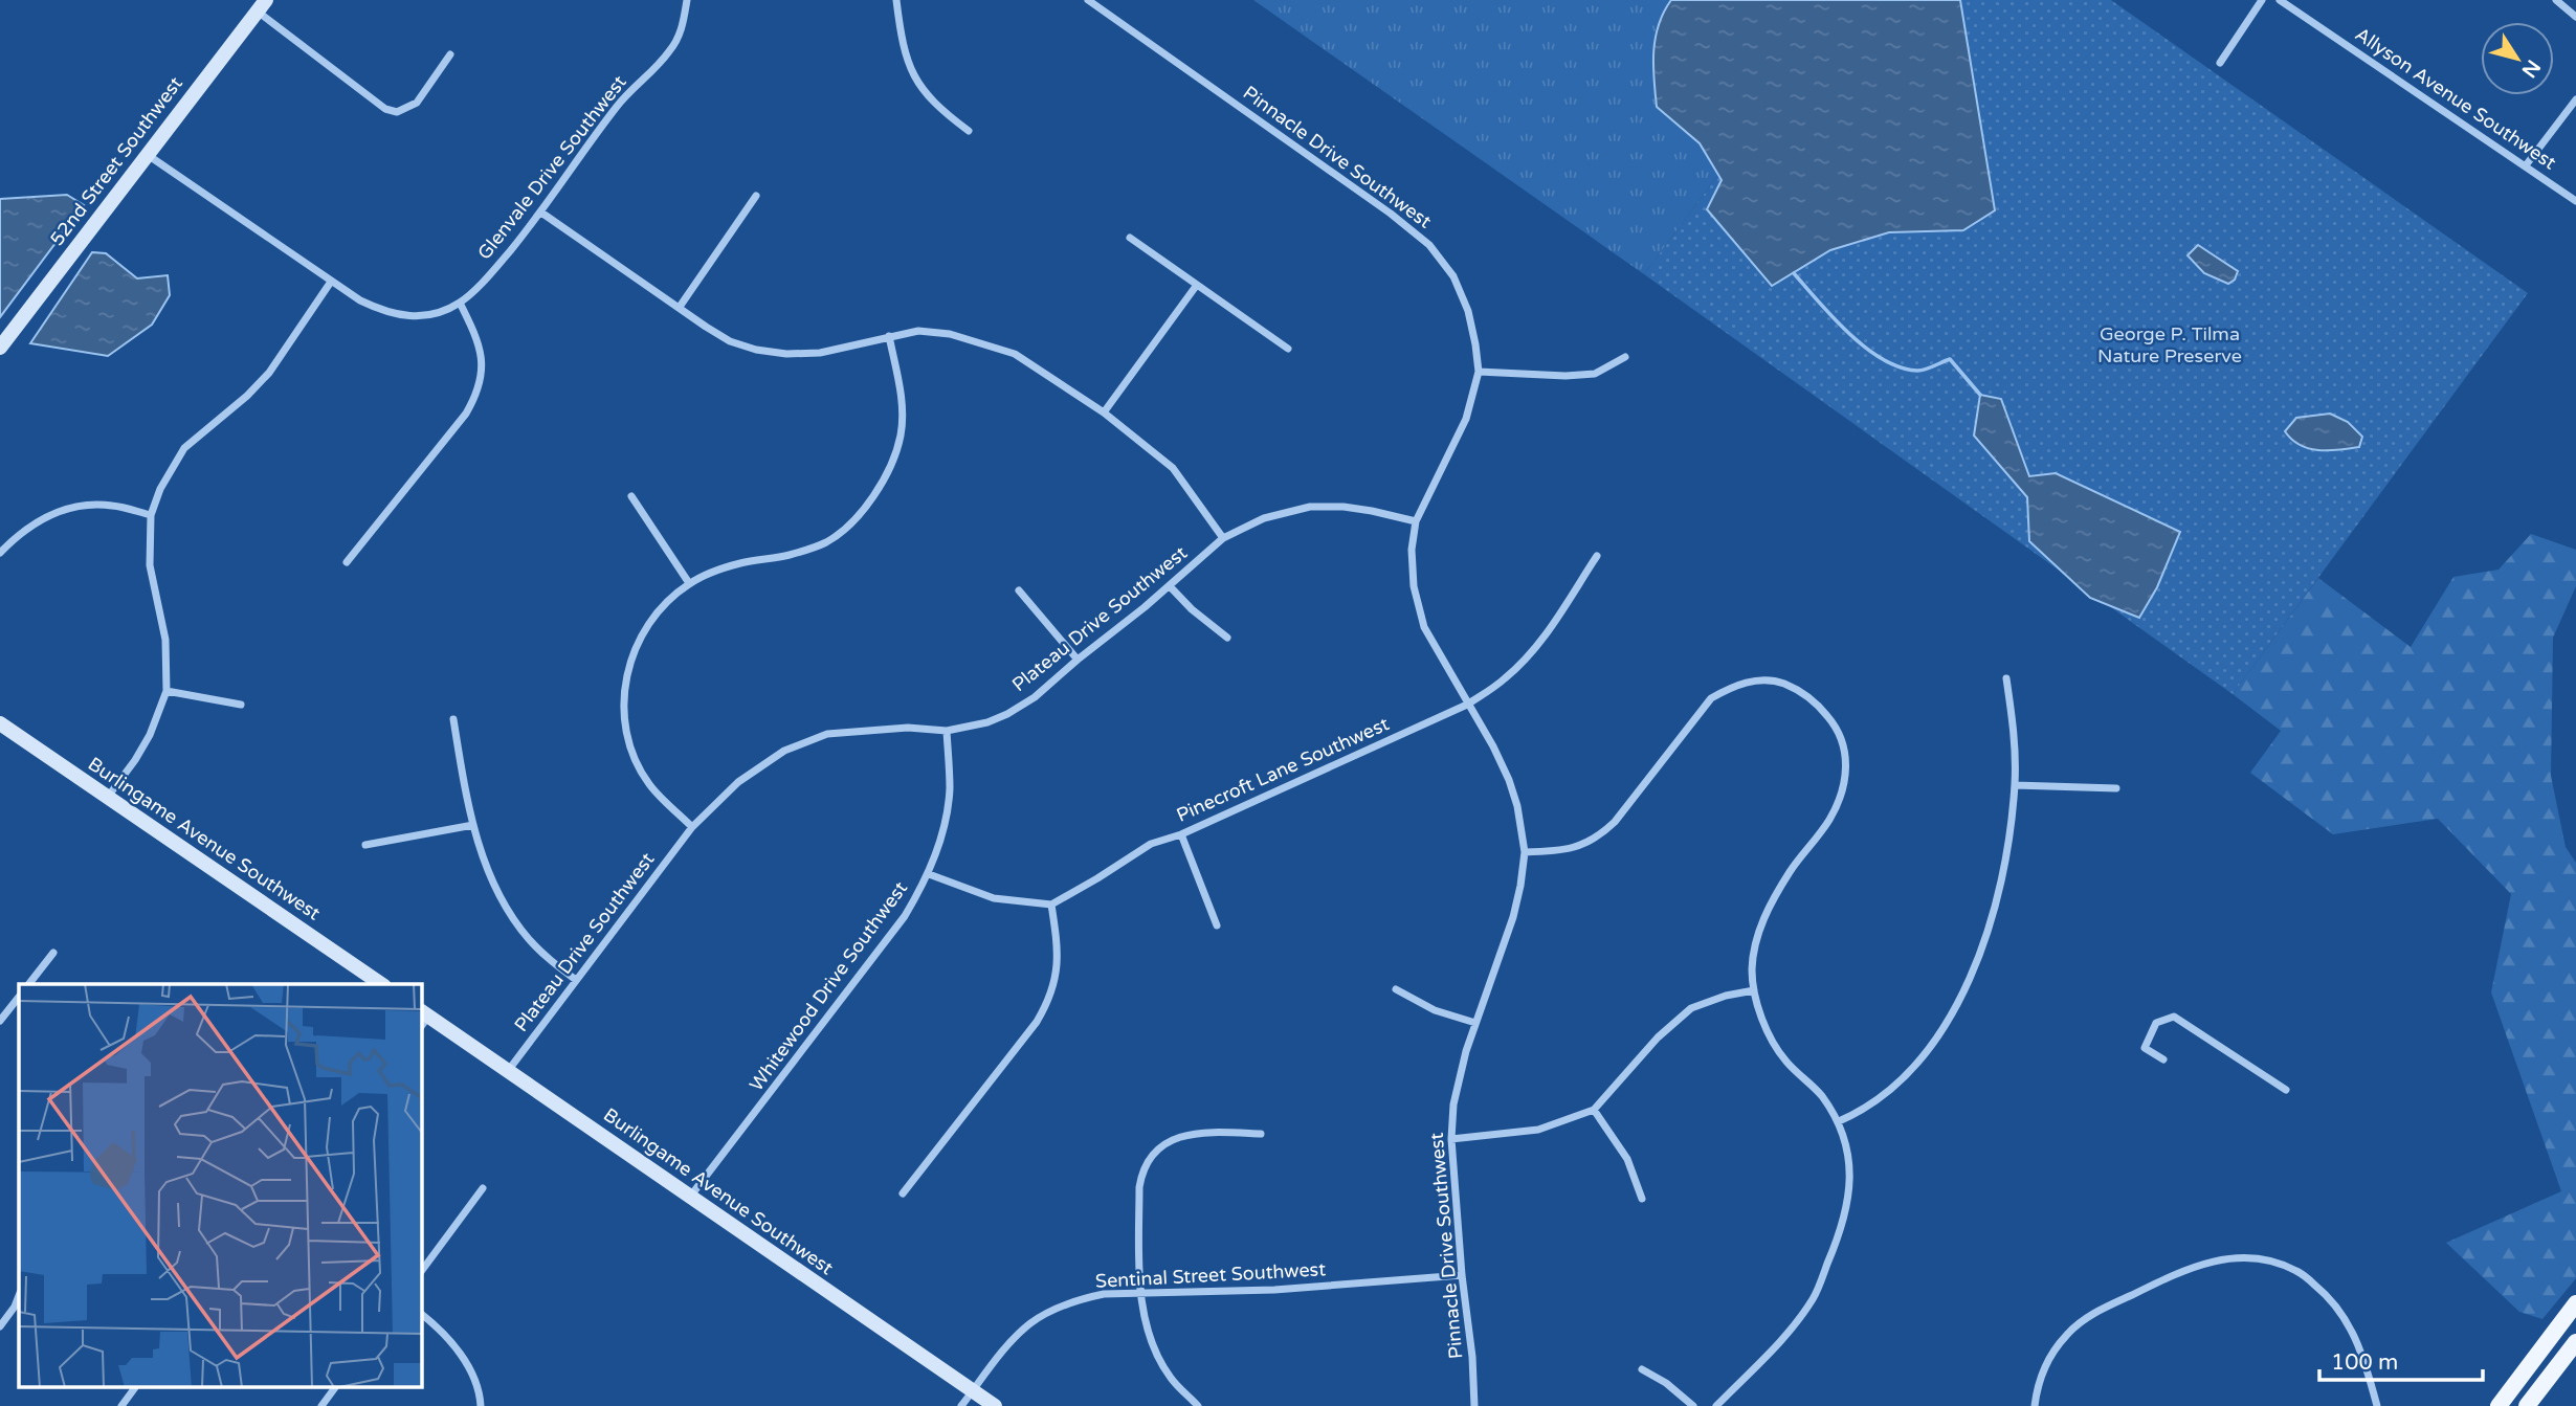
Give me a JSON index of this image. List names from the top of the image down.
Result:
{
  "streets": {
    "street": [
      "Allyson Avenue Southwest",
      "Pinnacle Drive Southwest",
      "52nd Street Southwest",
      "Glenvale Drive Southwest",
      "Plateau Drive Southwest",
      "Pinecroft Lane Southwest",
      "Burlingame Avenue Southwest",
      "Whitewood Drive Southwest",
      "Sentinal Street Southwest"
    ]
  },
  "crossings": [
    ["Pinnacle Drive Southwest", "Plateau Drive Southwest"],
    ["Pinnacle Drive Southwest", "Pinecroft Lane Southwest"],
    ["Pinnacle Drive Southwest", "Sentinal Street Southwest"],
    ["52nd Street Southwest", "Glenvale Drive Southwest"],
    ["Plateau Drive Southwest", "Burlingame Avenue Southwest"],
    ["Plateau Drive Southwest", "Whitewood Drive Southwest"],
    ["Burlingame Avenue Southwest", "Whitewood Drive Southwest"],
    ["Burlingame Avenue Southwest", "Sentinal Street Southwest"]
  ],
  "parks": ["George P. Tilma Nature Preserve"],
  "scale_bar": "100 m",
  "north": "bottom right"
}
